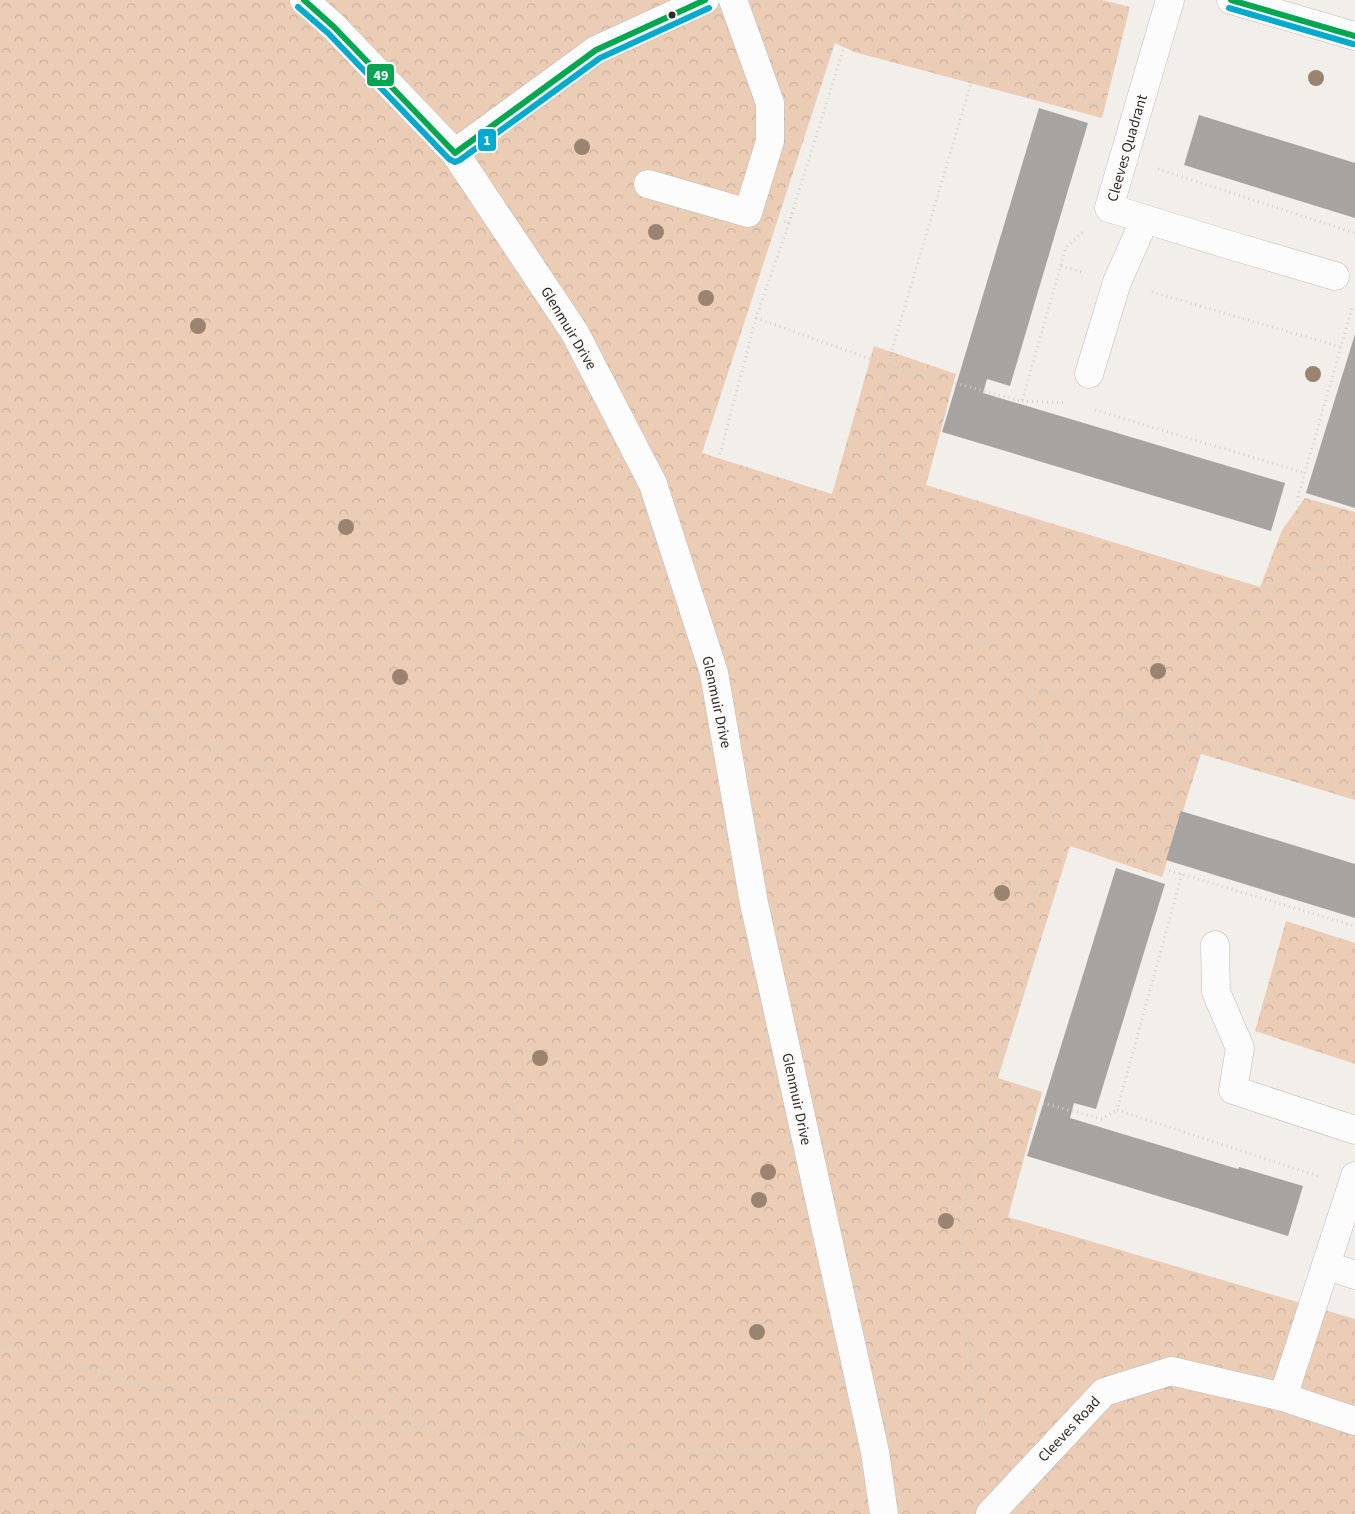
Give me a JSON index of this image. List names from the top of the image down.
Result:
{
  "streets": {
    "street": ["Cleeves Quadrant", "Glenmuir Drive", "Cleeves Road"]
  },
  "lines": ["transit line 49", "transit line 1"]
}
